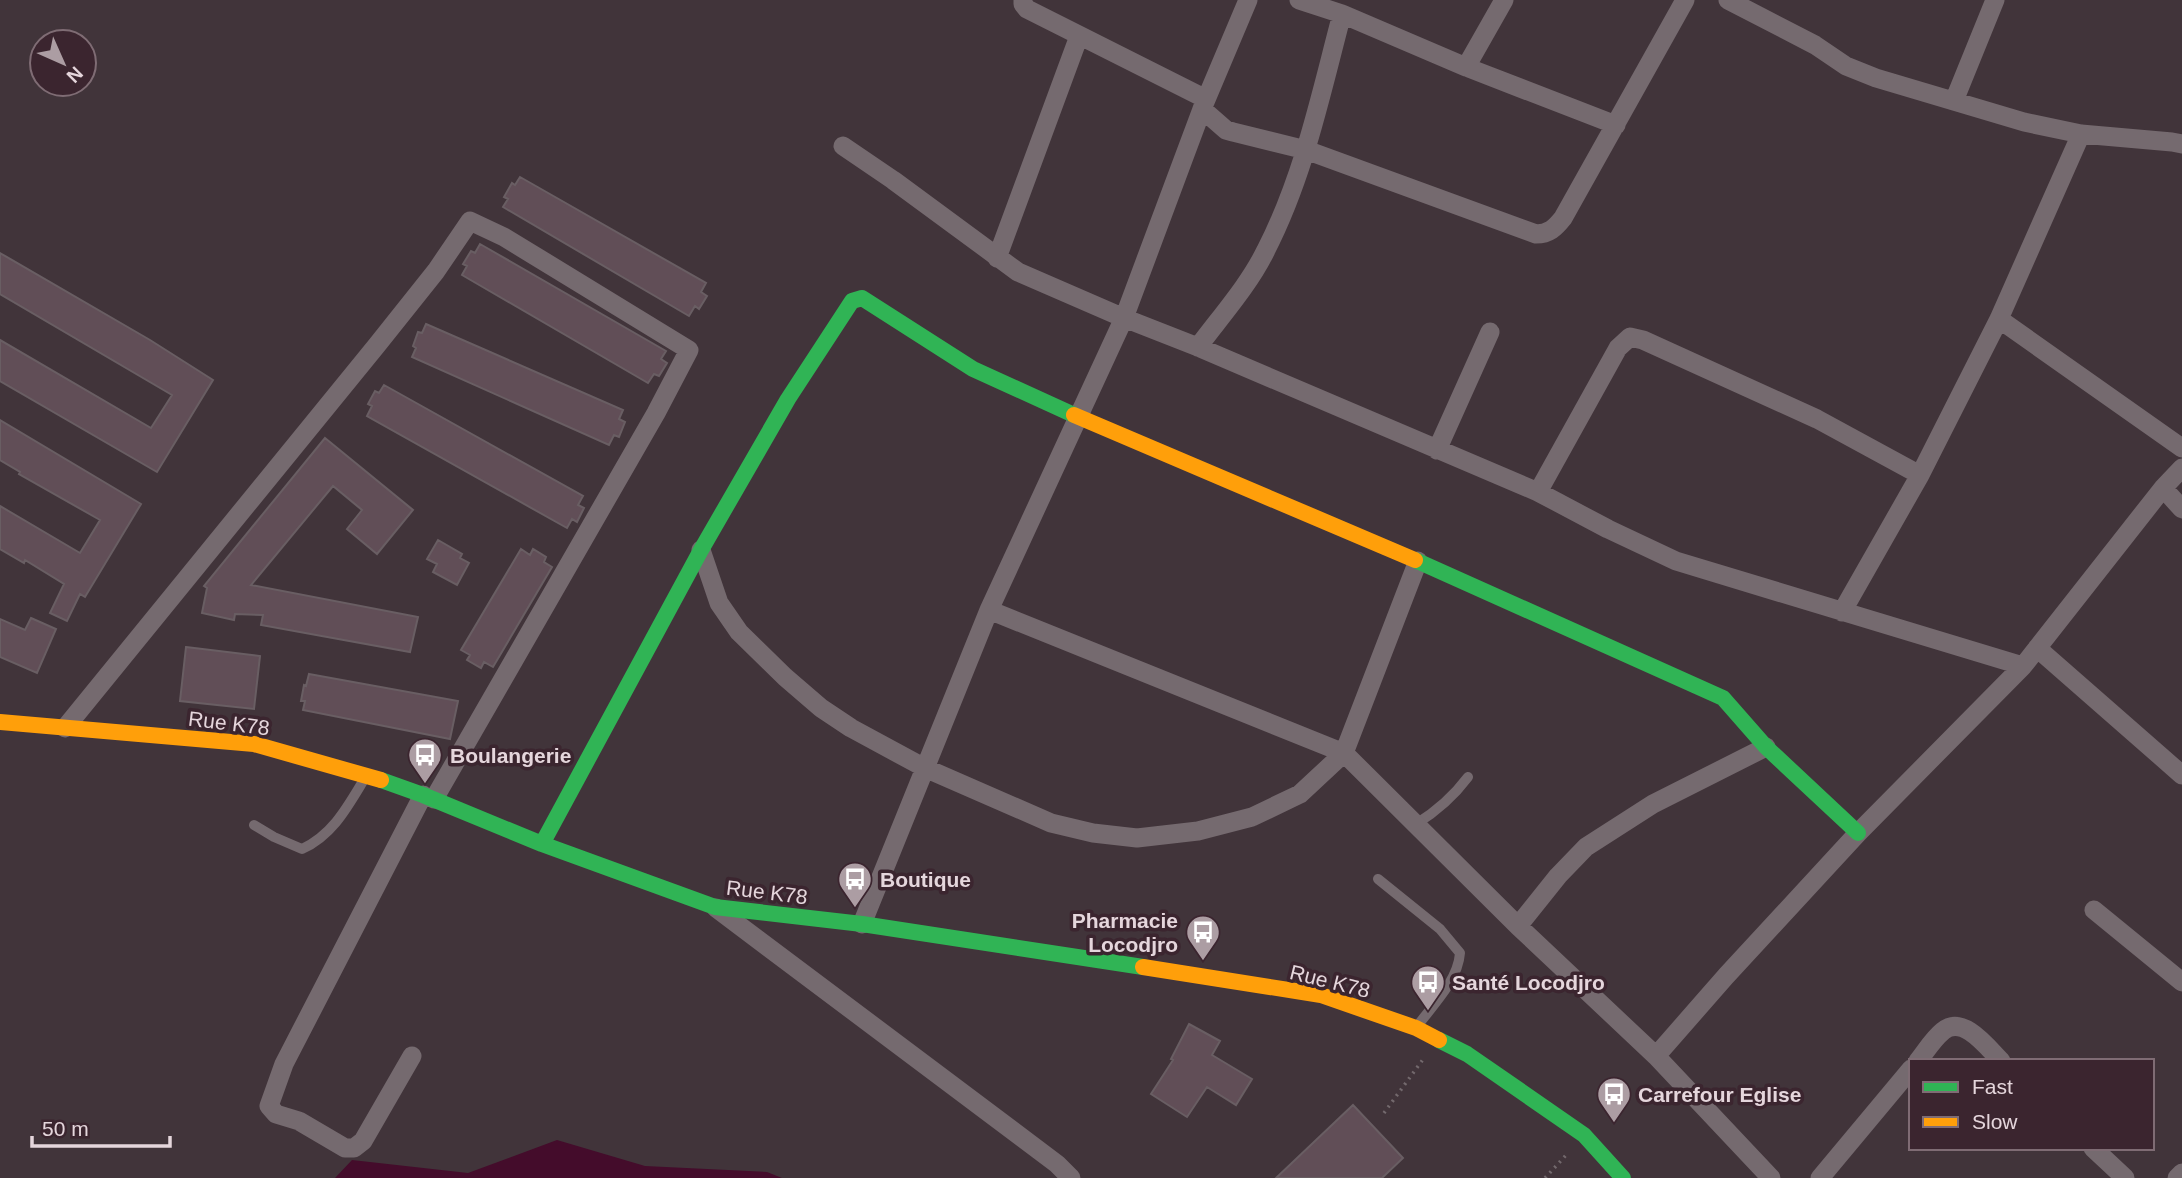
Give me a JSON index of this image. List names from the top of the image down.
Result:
{
  "streets": {
    "street": ["Rue K78"]
  },
  "places": {
    "bus stop": [
      "Boulangerie",
      "Boutique",
      "Pharmacie Locodjro",
      "Santé Locodjro",
      "Carrefour Eglise"
    ]
  },
  "legend": ["Fast", "Slow"],
  "scale_bar": "50 m",
  "north": "bottom right"
}
